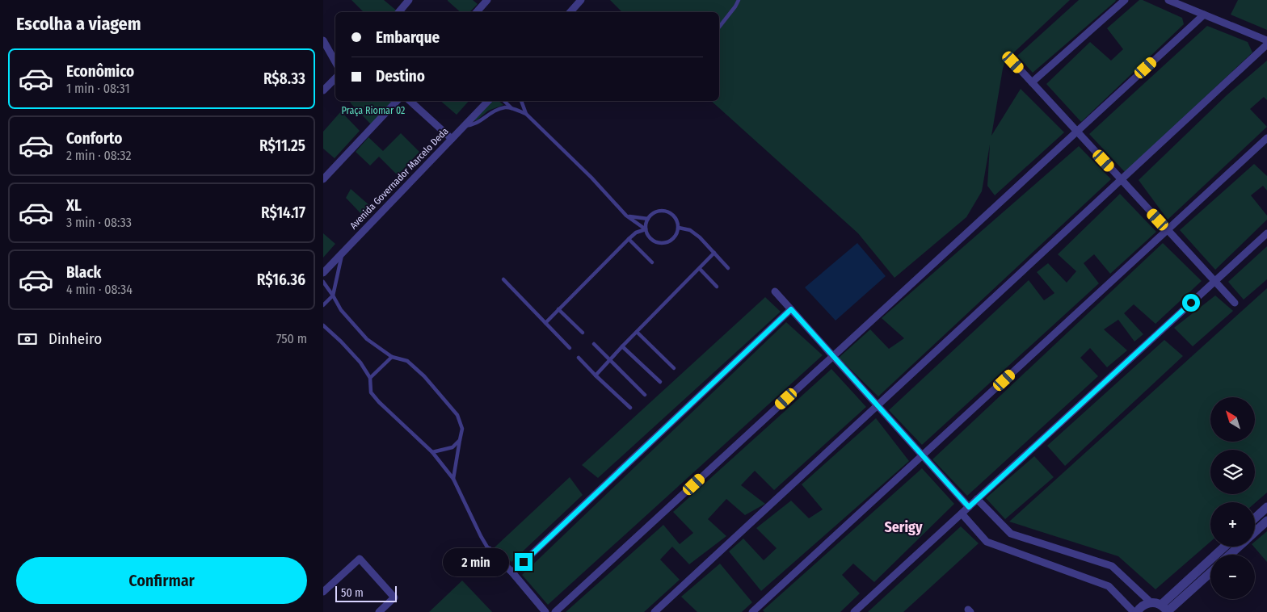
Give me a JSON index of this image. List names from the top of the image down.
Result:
{
  "streets": {
    "street": ["Avenida Governador Marcelo Deda"]
  },
  "districts": ["Serigy"],
  "parks": ["Praça Riomar 02"],
  "scale_bar": "50 m",
  "north": "top left",
  "page": {
    "heading": "Escolha a viagem",
    "banner": ["Embarque", "Destino"],
    "list": [
      {
        "name": "Econômico",
        "note": "1 min · 08:31",
        "value": "R$8.33"
      },
      {
        "name": "Conforto",
        "note": "2 min · 08:32",
        "value": "R$11.25"
      },
      {
        "name": "XL",
        "note": "3 min · 08:33",
        "value": "R$14.17"
      },
      {
        "name": "Black",
        "note": "4 min · 08:34",
        "value": "R$16.36"
      }
    ],
    "pay": ["Dinheiro", "750 m"],
    "map_buttons": ["+", "−"],
    "bubble": "2 min",
    "buttons": "Confirmar",
    "scale": "50 m"
  }
}
